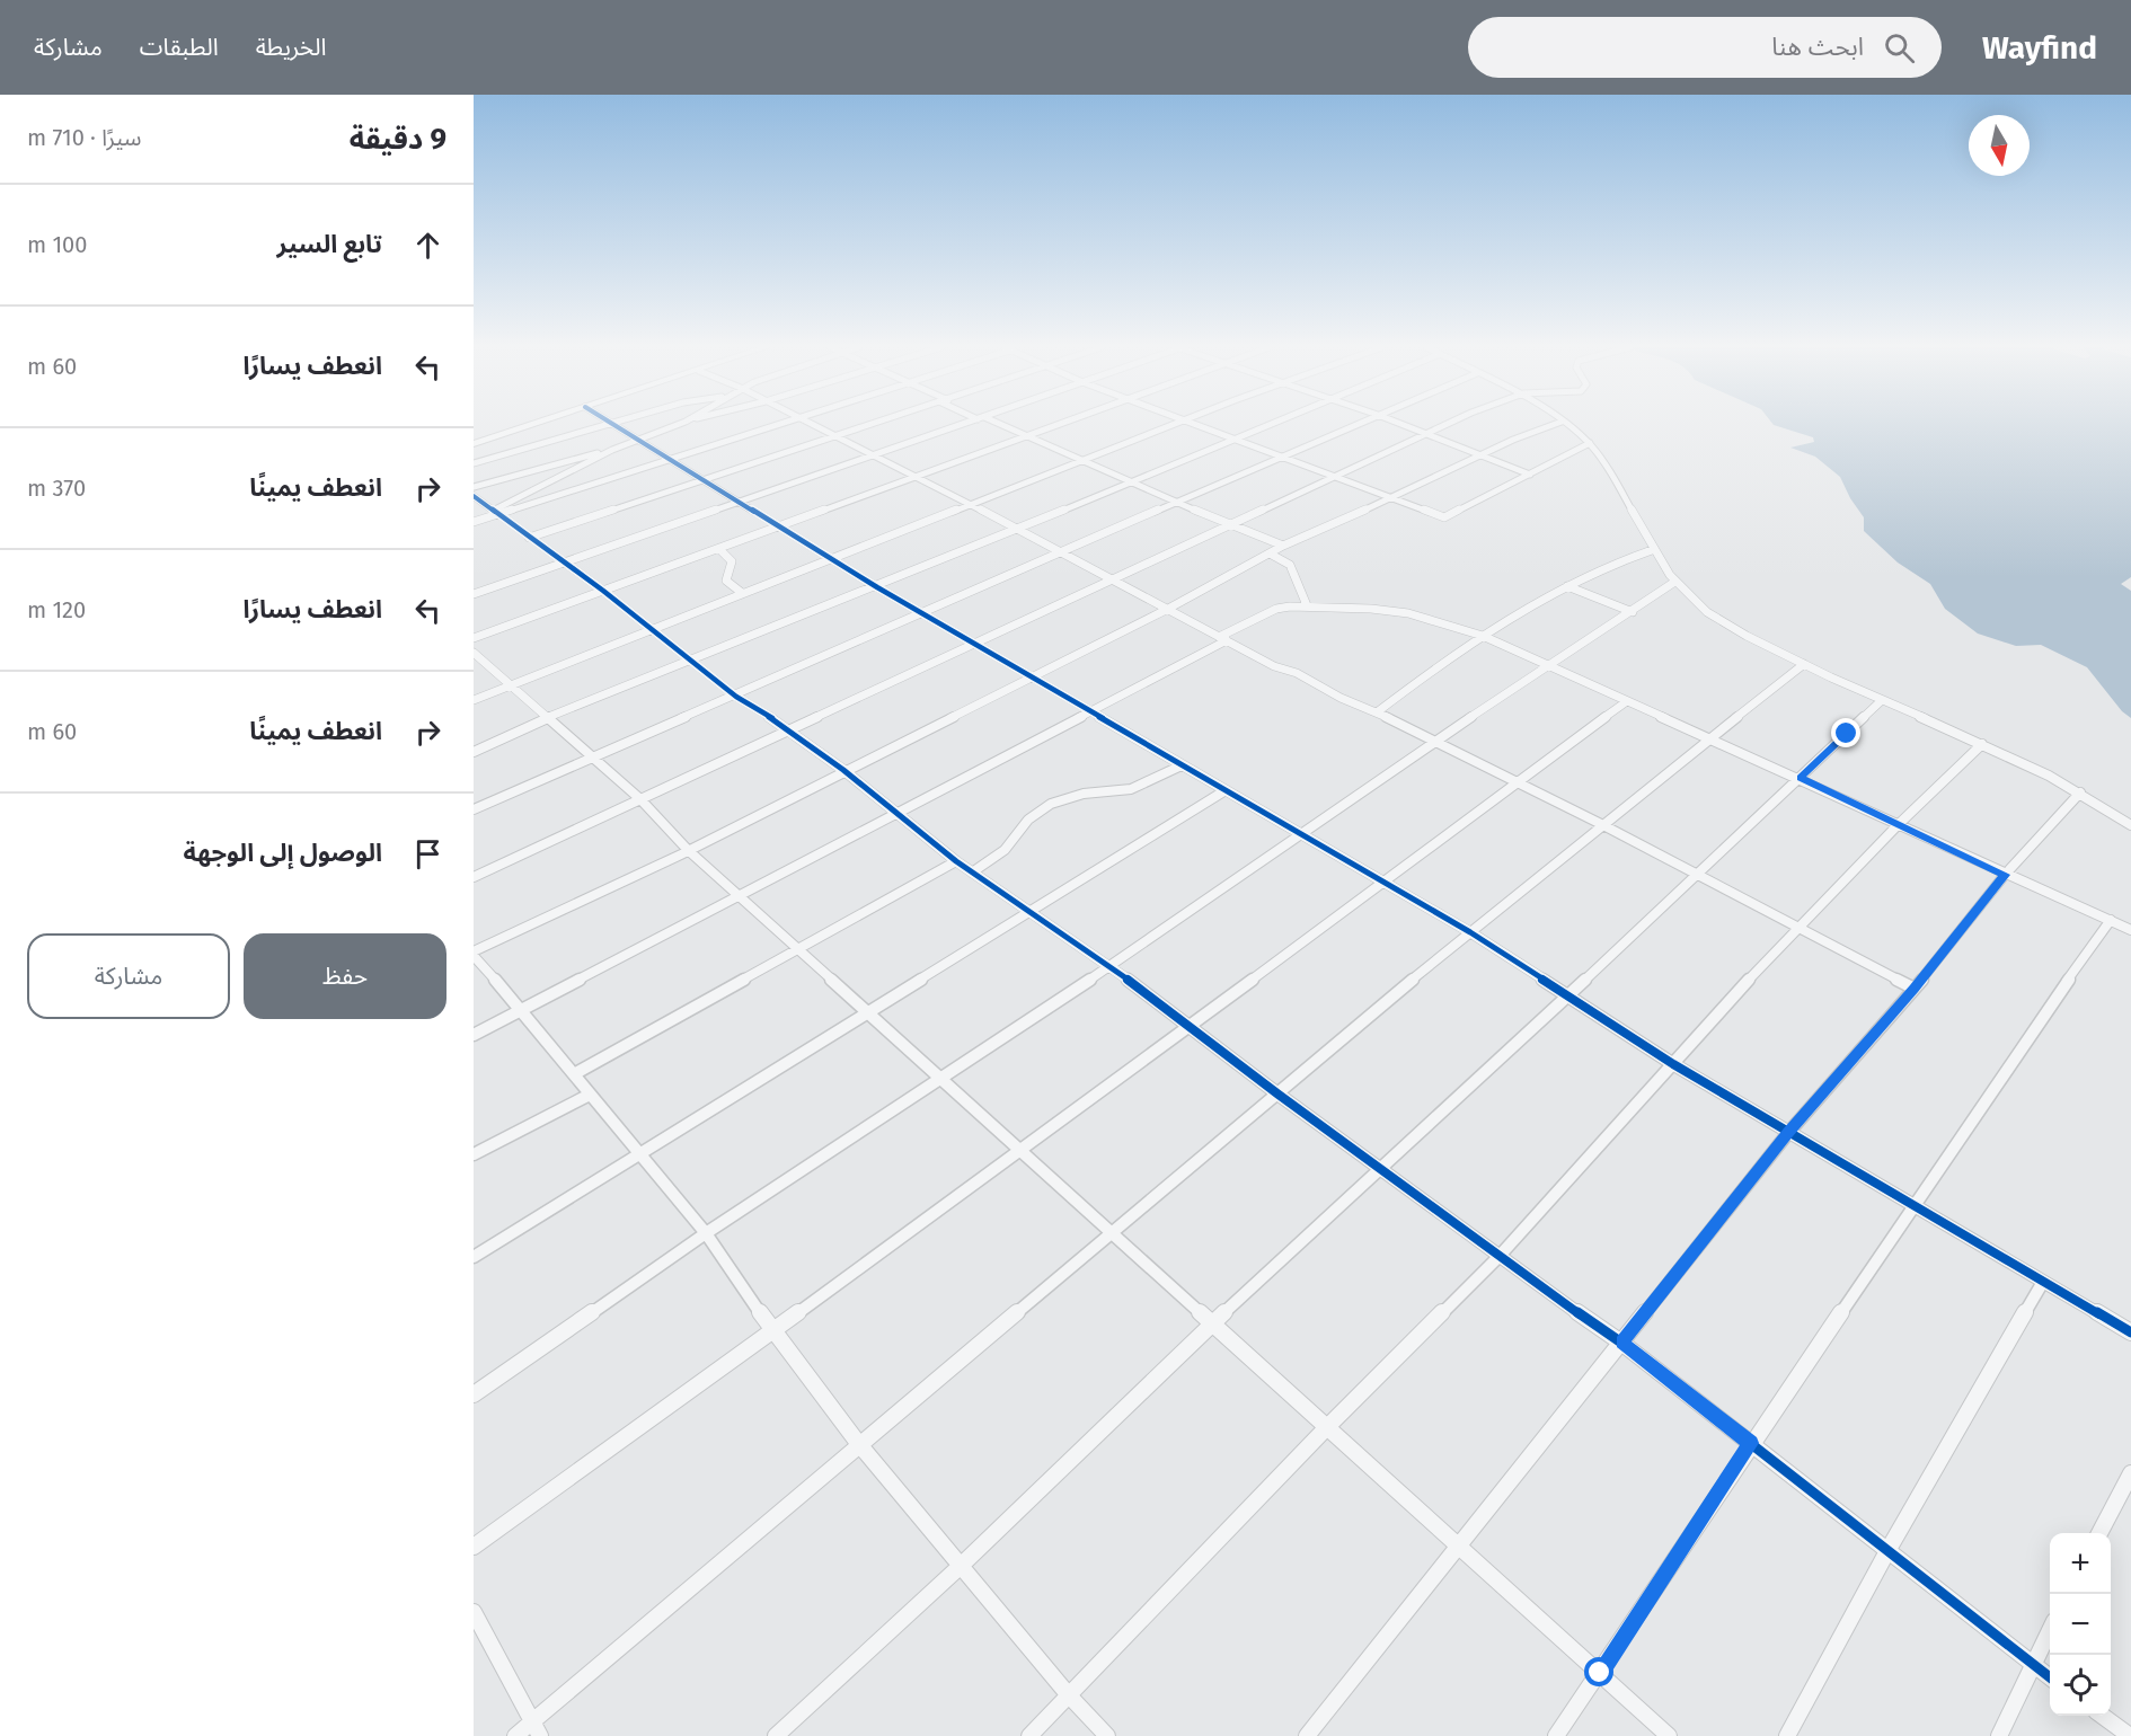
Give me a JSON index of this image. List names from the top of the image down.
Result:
{
  "north": "bottom",
  "page": {
    "header": "Wayfind",
    "search": "ابحث هنا",
    "nav": ["الخريطة", "الطبقات", "مشاركة"],
    "heading": ["9 دقيقة", "سيرًا · 710 m"],
    "list": [
      ["تابع السير", "100 m"],
      ["انعطف يسارًا", "60 m"],
      ["انعطف يمينًا", "370 m"],
      ["انعطف يسارًا", "120 m"],
      ["انعطف يمينًا", "60 m"],
      "الوصول إلى الوجهة"
    ],
    "buttons": ["حفظ", "مشاركة"],
    "map_buttons": ["+", "−"]
  }
}
